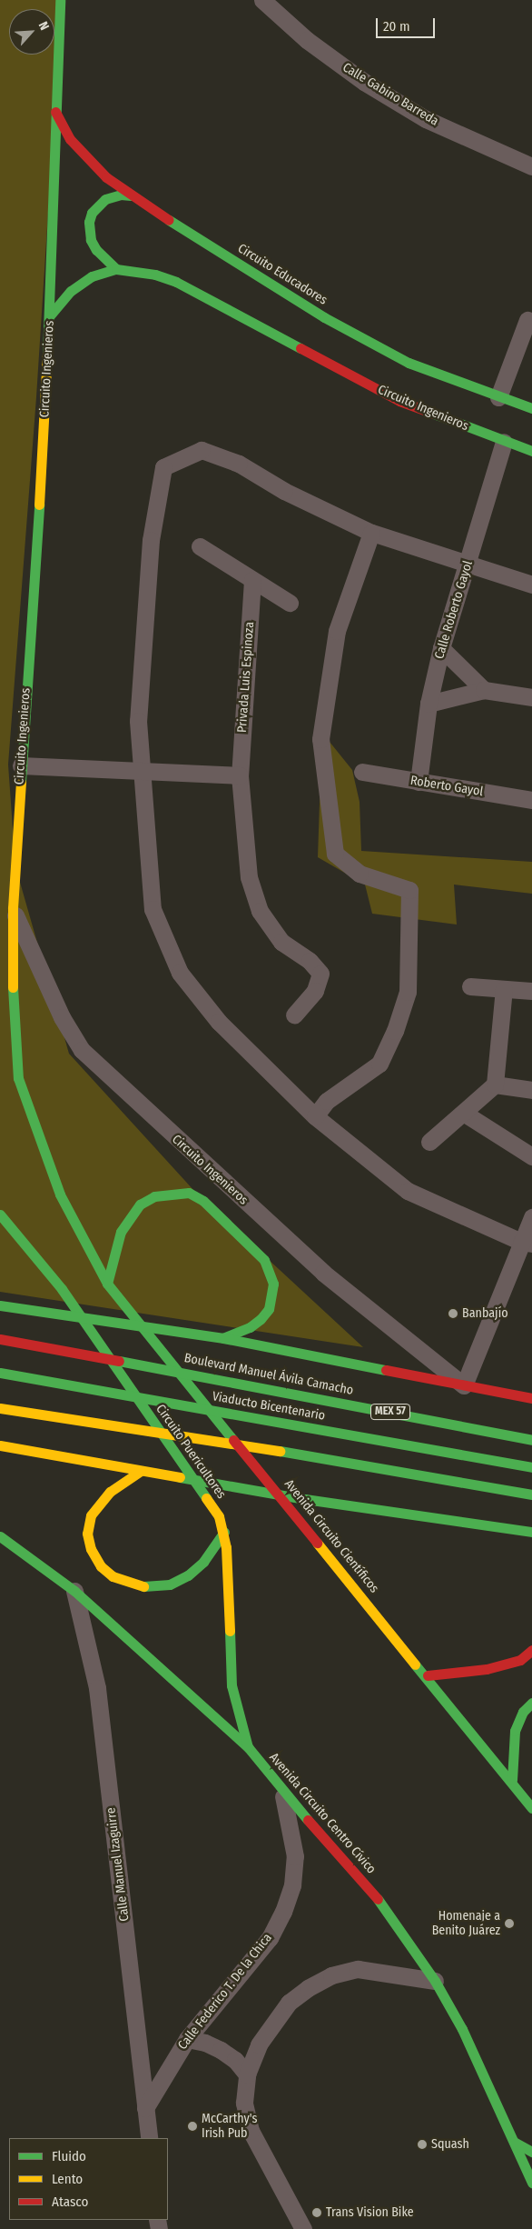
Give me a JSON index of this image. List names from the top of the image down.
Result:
{
  "streets": {
    "main road": [
      "Circuito Educadores",
      "Circuito Ingenieros",
      "Boulevard Manuel Ávila Camacho",
      "Viaducto Bicentenario",
      "MEX 57",
      "Circuito Puericultores",
      "Avenida Circuito Científicos",
      "Avenida Circuito Centro Cívico"
    ],
    "street": [
      "Calle Gabino Barreda",
      "Calle Roberto Gayol",
      "Privada Luis Espinoza",
      "Roberto Gayol",
      "Calle Manuel Izaguirre",
      "Calle Federico T. De la Chica"
    ]
  },
  "crossings": [
    ["Circuito Ingenieros", "Calle Roberto Gayol"],
    ["Circuito Ingenieros", "Boulevard Manuel Ávila Camacho"],
    ["Circuito Ingenieros", "Avenida Circuito Científicos"],
    ["Calle Roberto Gayol", "Roberto Gayol"],
    ["Circuito Puericultores", "Avenida Circuito Centro Cívico"],
    ["Avenida Circuito Centro Cívico", "Calle Manuel Izaguirre"],
    ["Avenida Circuito Centro Cívico", "Calle Federico T. De la Chica"],
    ["Calle Manuel Izaguirre", "Calle Federico T. De la Chica"]
  ],
  "places": [
    "Banbajío",
    "Homenaje a Benito Juárez",
    "McCarthy's Irish Pub",
    "Squash",
    "Trans Vision Bike"
  ],
  "legend": ["Fluido", "Lento", "Atasco"],
  "scale_bar": "20 m",
  "north": "top right"
}
